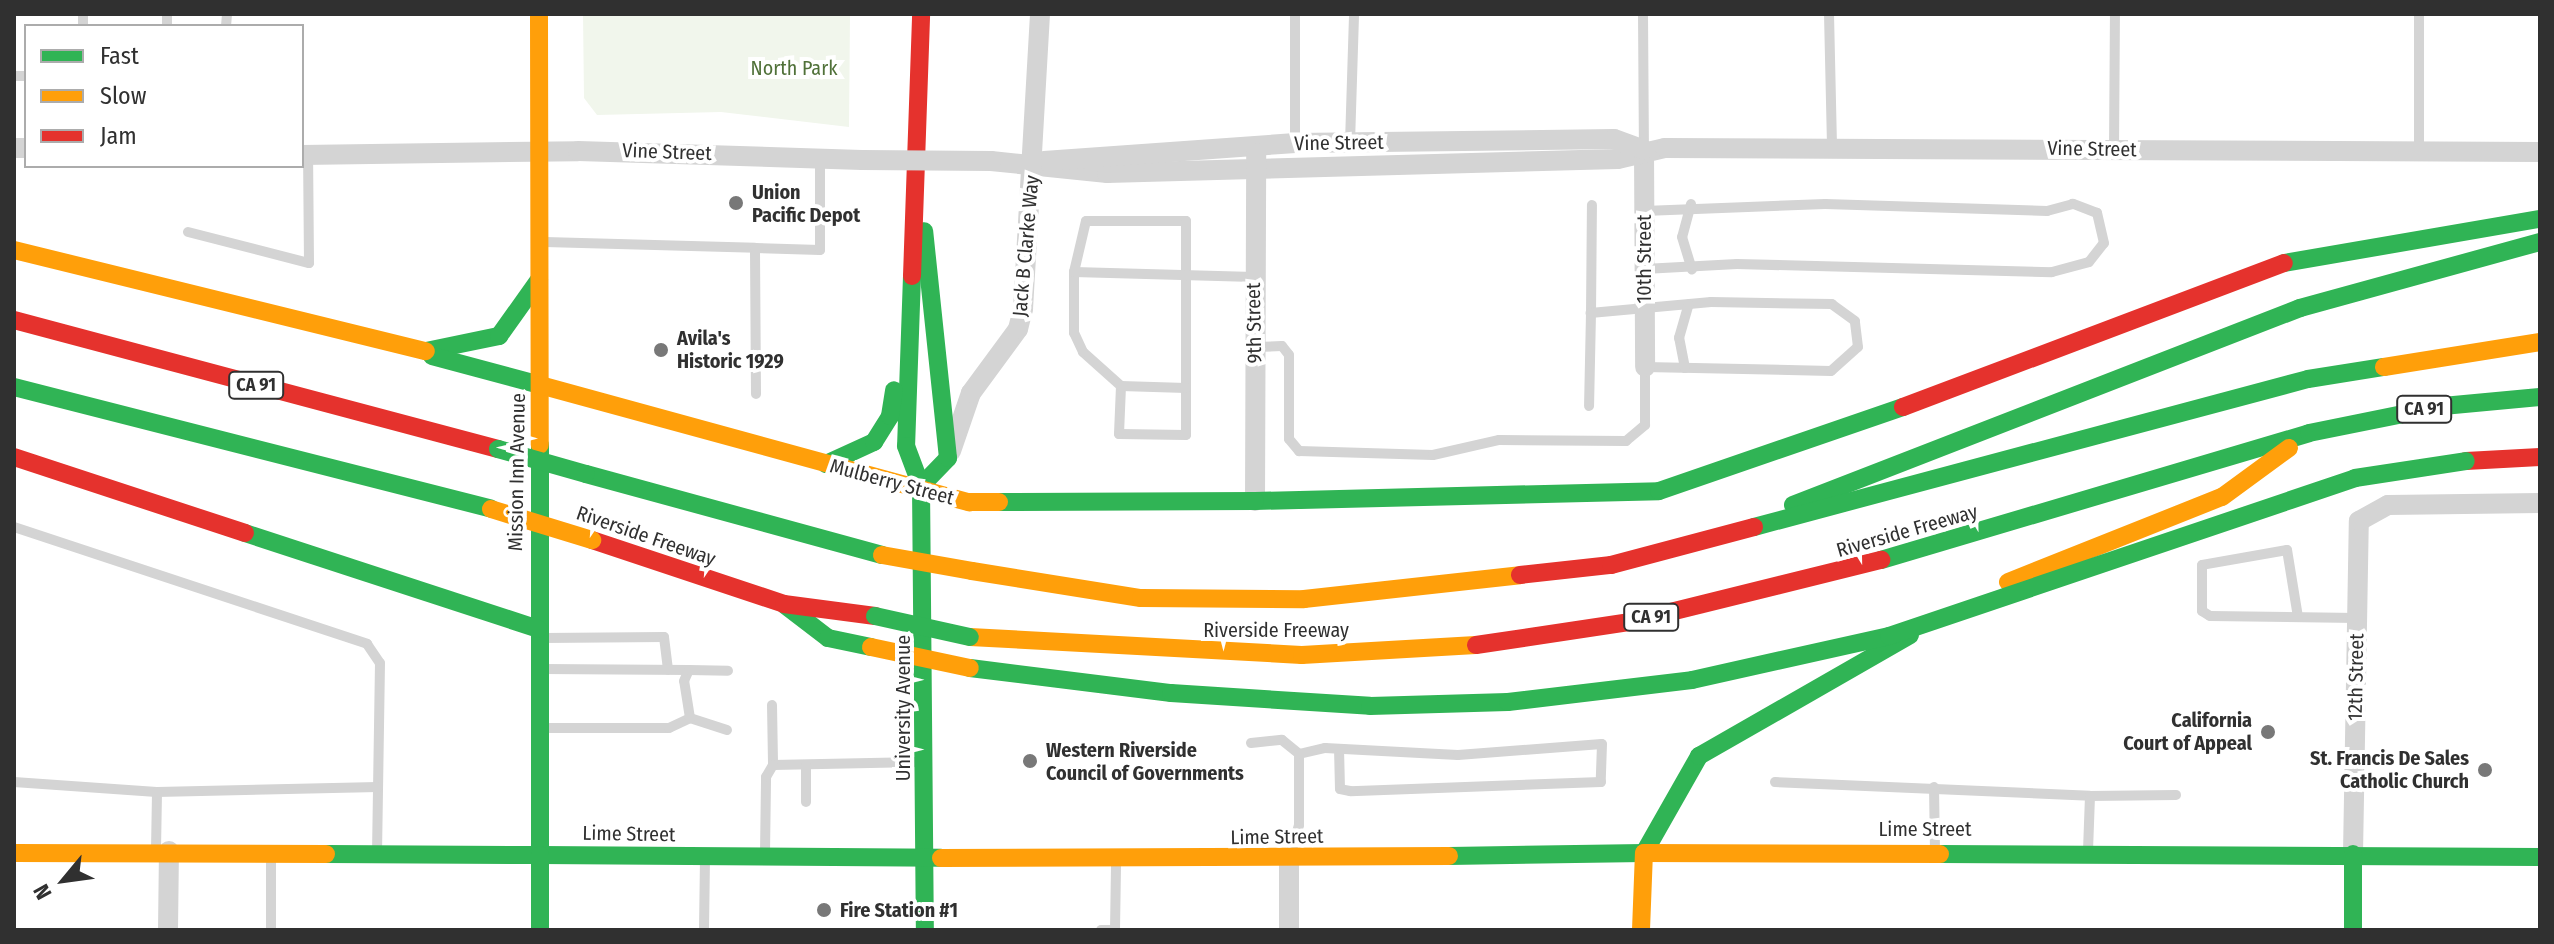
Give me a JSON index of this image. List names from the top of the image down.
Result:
{
  "streets": {
    "main road": [
      "CA 91",
      "Mission Inn Avenue",
      "Mulberry Street",
      "Riverside Freeway",
      "12th Street",
      "University Avenue",
      "Lime Street"
    ],
    "street": [
      "Vine Street",
      "Jack B Clarke Way",
      "10th Street",
      "9th Street"
    ]
  },
  "crossings": [
    ["Vine Street", "Jack B Clarke Way"],
    ["Vine Street", "10th Street"],
    ["Vine Street", "9th Street"],
    ["Vine Street", "Mission Inn Avenue"],
    ["Jack B Clarke Way", "University Avenue"],
    ["9th Street", "Mulberry Street"],
    ["Mission Inn Avenue", "Mulberry Street"],
    ["Mission Inn Avenue", "Lime Street"],
    ["Mulberry Street", "University Avenue"],
    ["12th Street", "Lime Street"],
    ["University Avenue", "Lime Street"]
  ],
  "parks": ["North Park"],
  "places": [
    "Union Pacific Depot",
    "Avila's Historic 1929",
    "California Court of Appeal",
    "Western Riverside Council of Governments",
    "St. Francis De Sales Catholic Church",
    "Fire Station #1"
  ],
  "legend": ["Fast", "Slow", "Jam"],
  "north": "bottom left"
}
